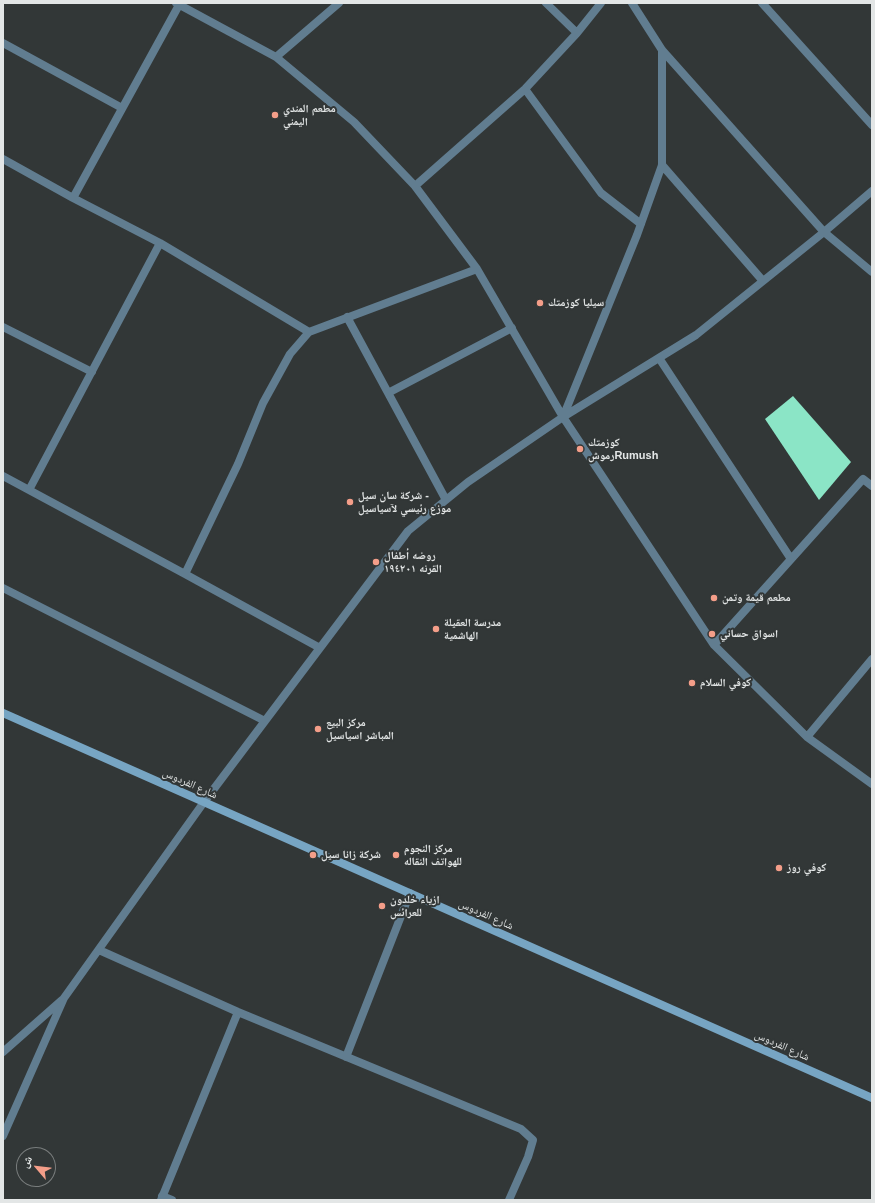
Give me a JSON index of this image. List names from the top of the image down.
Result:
{
  "streets": {
    "street": ["شارع الفردوس"]
  },
  "places": [
    "مطعم المندي اليمني",
    "سيليا كوزمتك",
    "كوزمتك رموشRumush",
    "شركة سان سيل - موزع رئيسي لآسياسيل",
    "روضه أطفال القرنه ١٩٤٢٠١",
    "مطعم قيمة وتمن",
    "مدرسة العقيلة الهاشمية",
    "اسواق حساني",
    "كوفي السلام",
    "مركز البيع المباشر اسياسيل",
    "شركة زانا سيل",
    "مركز النجوم للهواتف النقاله",
    "كوفي روز",
    "ازياء خلدون للعرائس"
  ],
  "north": "top left"
}
